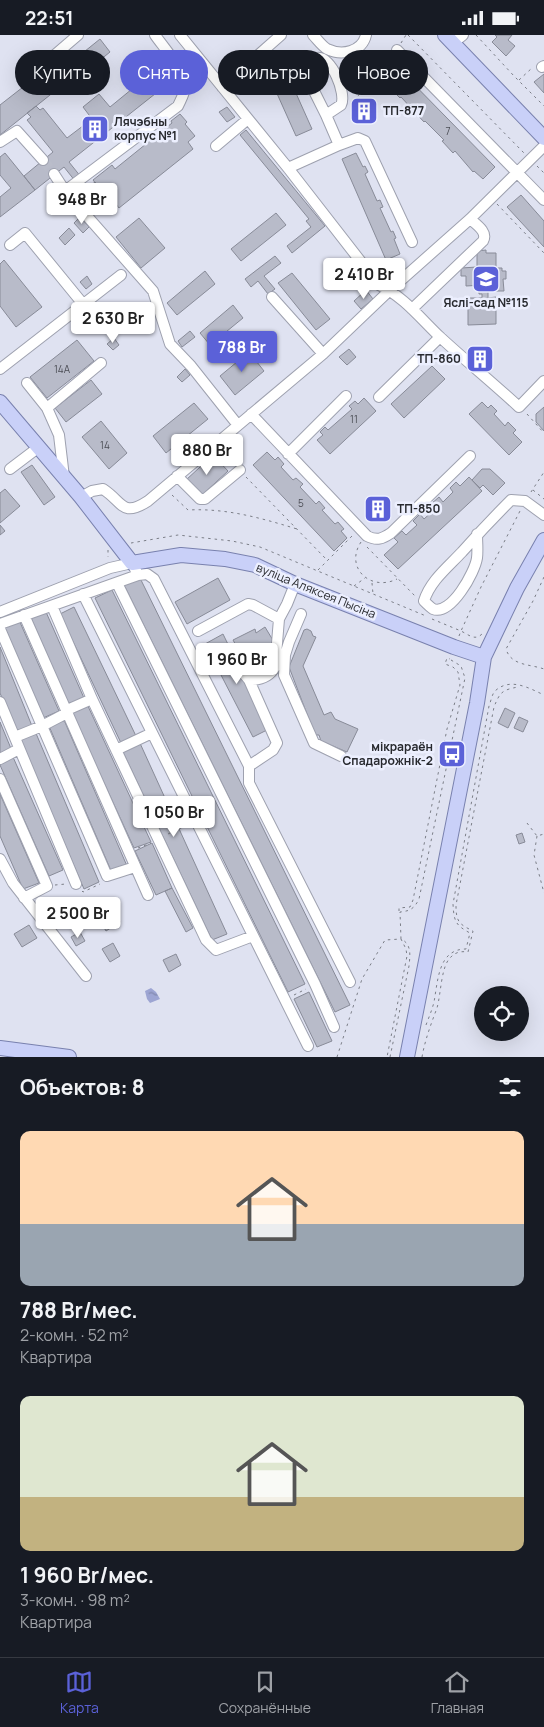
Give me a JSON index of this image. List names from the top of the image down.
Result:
{
  "streets": {
    "main road": ["вуліца Аляксея Пысіна"]
  },
  "places": {
    "building": [
      "ТП-877",
      "Лячэбны корпус №1",
      "ТП-860",
      "ТП-850"
    ],
    "school or university": ["Яслі-сад №115"],
    "bus stop": ["мікрараён Спадарожнік-2"]
  },
  "house_numbers": [
    "7",
    "14А",
    "11",
    "14",
    "5"
  ],
  "page": {
    "status": "22:51",
    "chip": [
      "Купить",
      "Снять",
      "Фильтры",
      "Новое"
    ],
    "price": [
      "948 Br",
      "2 410 Br",
      "2 630 Br",
      "788 Br",
      "880 Br",
      "1 960 Br",
      "1 050 Br",
      "2 500 Br"
    ],
    "heading": "Объектов: 8",
    "list": [
      {
        "name": "788 Br/мес.",
        "note": "2-комн. · 52 m² · Квартира"
      },
      {
        "name": "1 960 Br/мес.",
        "note": "3-комн. · 98 m² · Квартира"
      }
    ],
    "tabs": ["Карта", "Сохранённые", "Главная"]
  }
}
